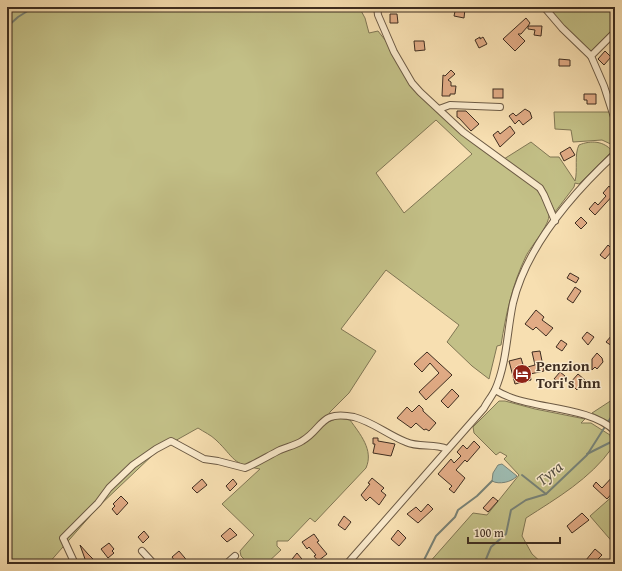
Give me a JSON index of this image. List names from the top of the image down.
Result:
{
  "water": ["Tyra"],
  "places": {
    "hotel": ["Penzion Tori's Inn"]
  },
  "scale_bar": "100 m"
}
